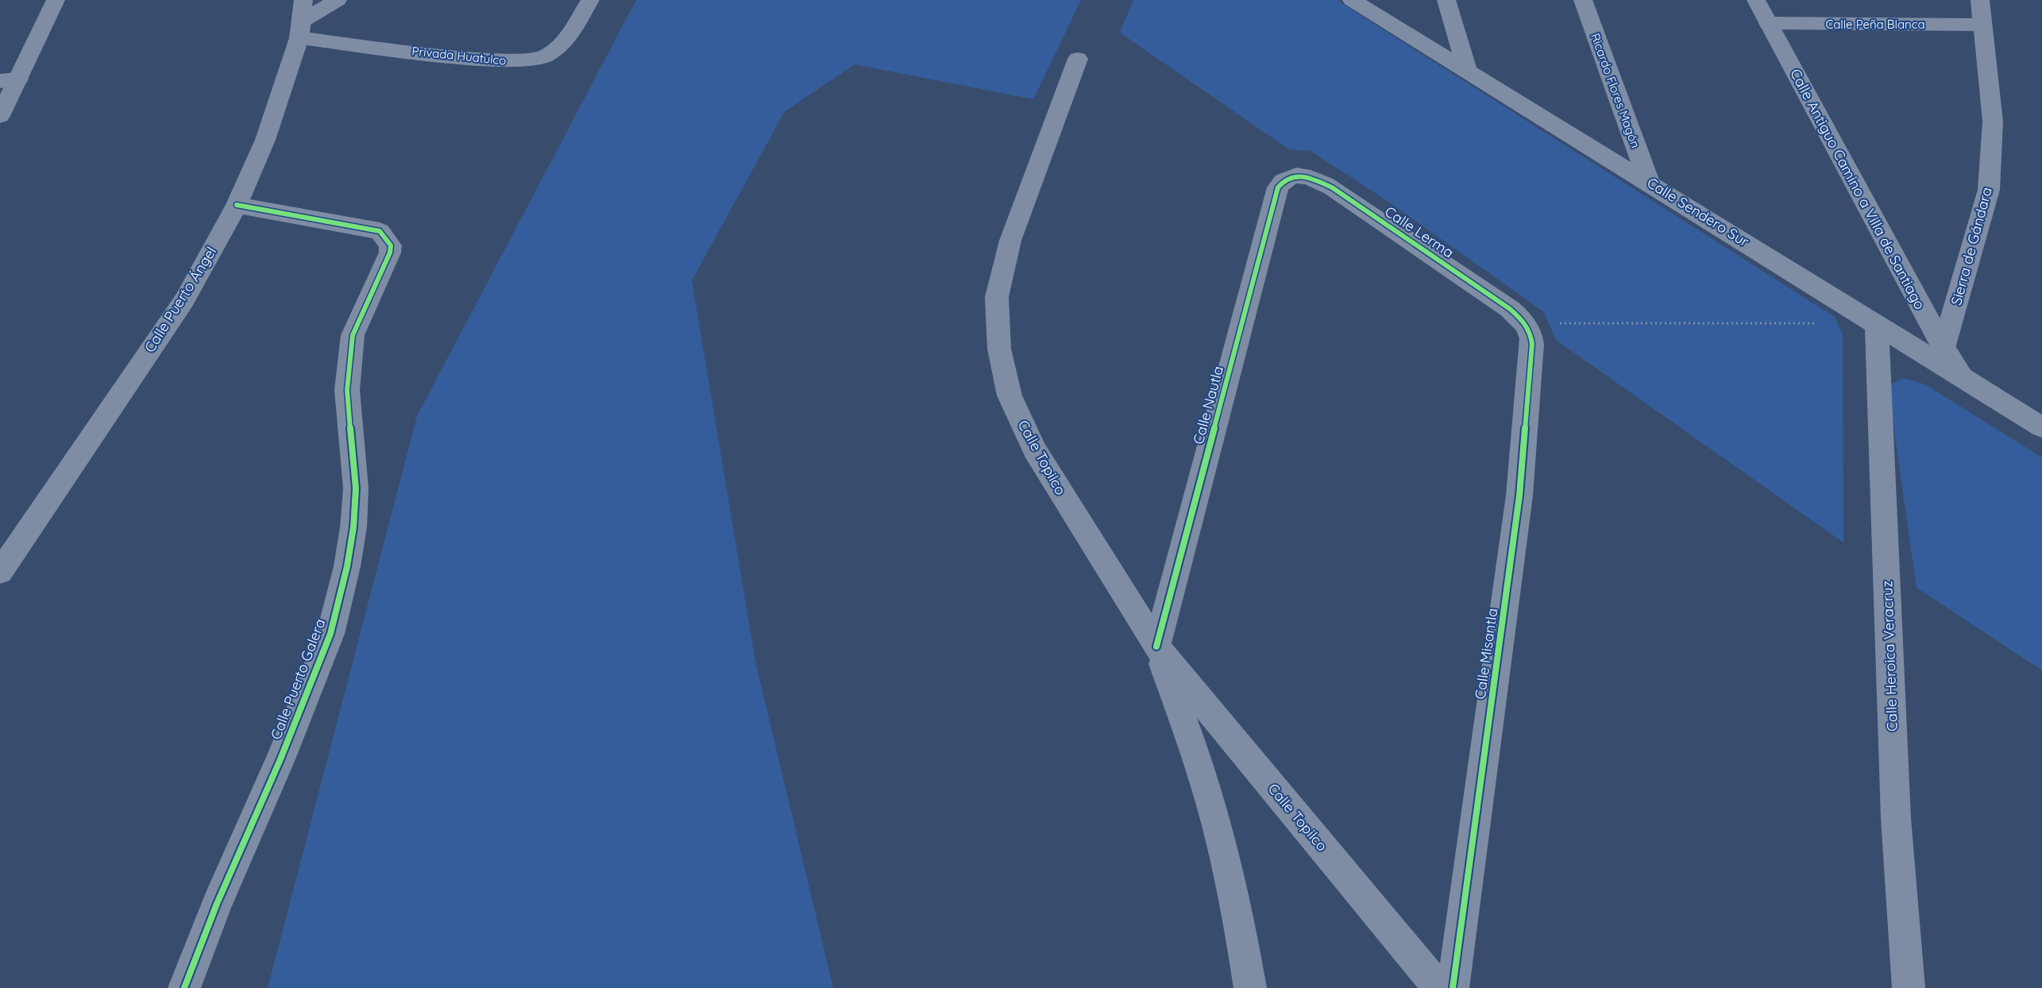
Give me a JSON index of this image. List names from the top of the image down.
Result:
{
  "streets": {
    "street": [
      "Calle Peña Blanca",
      "Privada Huatulco",
      "Ricardo Flores Magón",
      "Calle Antiguo Camino a Villa de Santiago",
      "Calle Sendero Sur",
      "Calle Lerma",
      "Sierra de Gándara",
      "Calle Puerto Ángel",
      "Calle Nautla",
      "Calle Topilco",
      "Calle Misantla",
      "Calle Heroica Veracruz",
      "Calle Puerto Galera"
    ]
  },
  "crossings": [
    ["Calle Peña Blanca", "Calle Antiguo Camino a Villa de Santiago"],
    ["Calle Peña Blanca", "Sierra de Gándara"],
    ["Privada Huatulco", "Calle Puerto Ángel"],
    ["Ricardo Flores Magón", "Calle Sendero Sur"],
    ["Calle Antiguo Camino a Villa de Santiago", "Calle Sendero Sur"],
    ["Calle Antiguo Camino a Villa de Santiago", "Sierra de Gándara"],
    ["Calle Sendero Sur", "Calle Heroica Veracruz"],
    ["Calle Lerma", "Calle Nautla"],
    ["Calle Lerma", "Calle Misantla"],
    ["Calle Puerto Ángel", "Calle Puerto Galera"],
    ["Calle Nautla", "Calle Topilco"]
  ]
}
